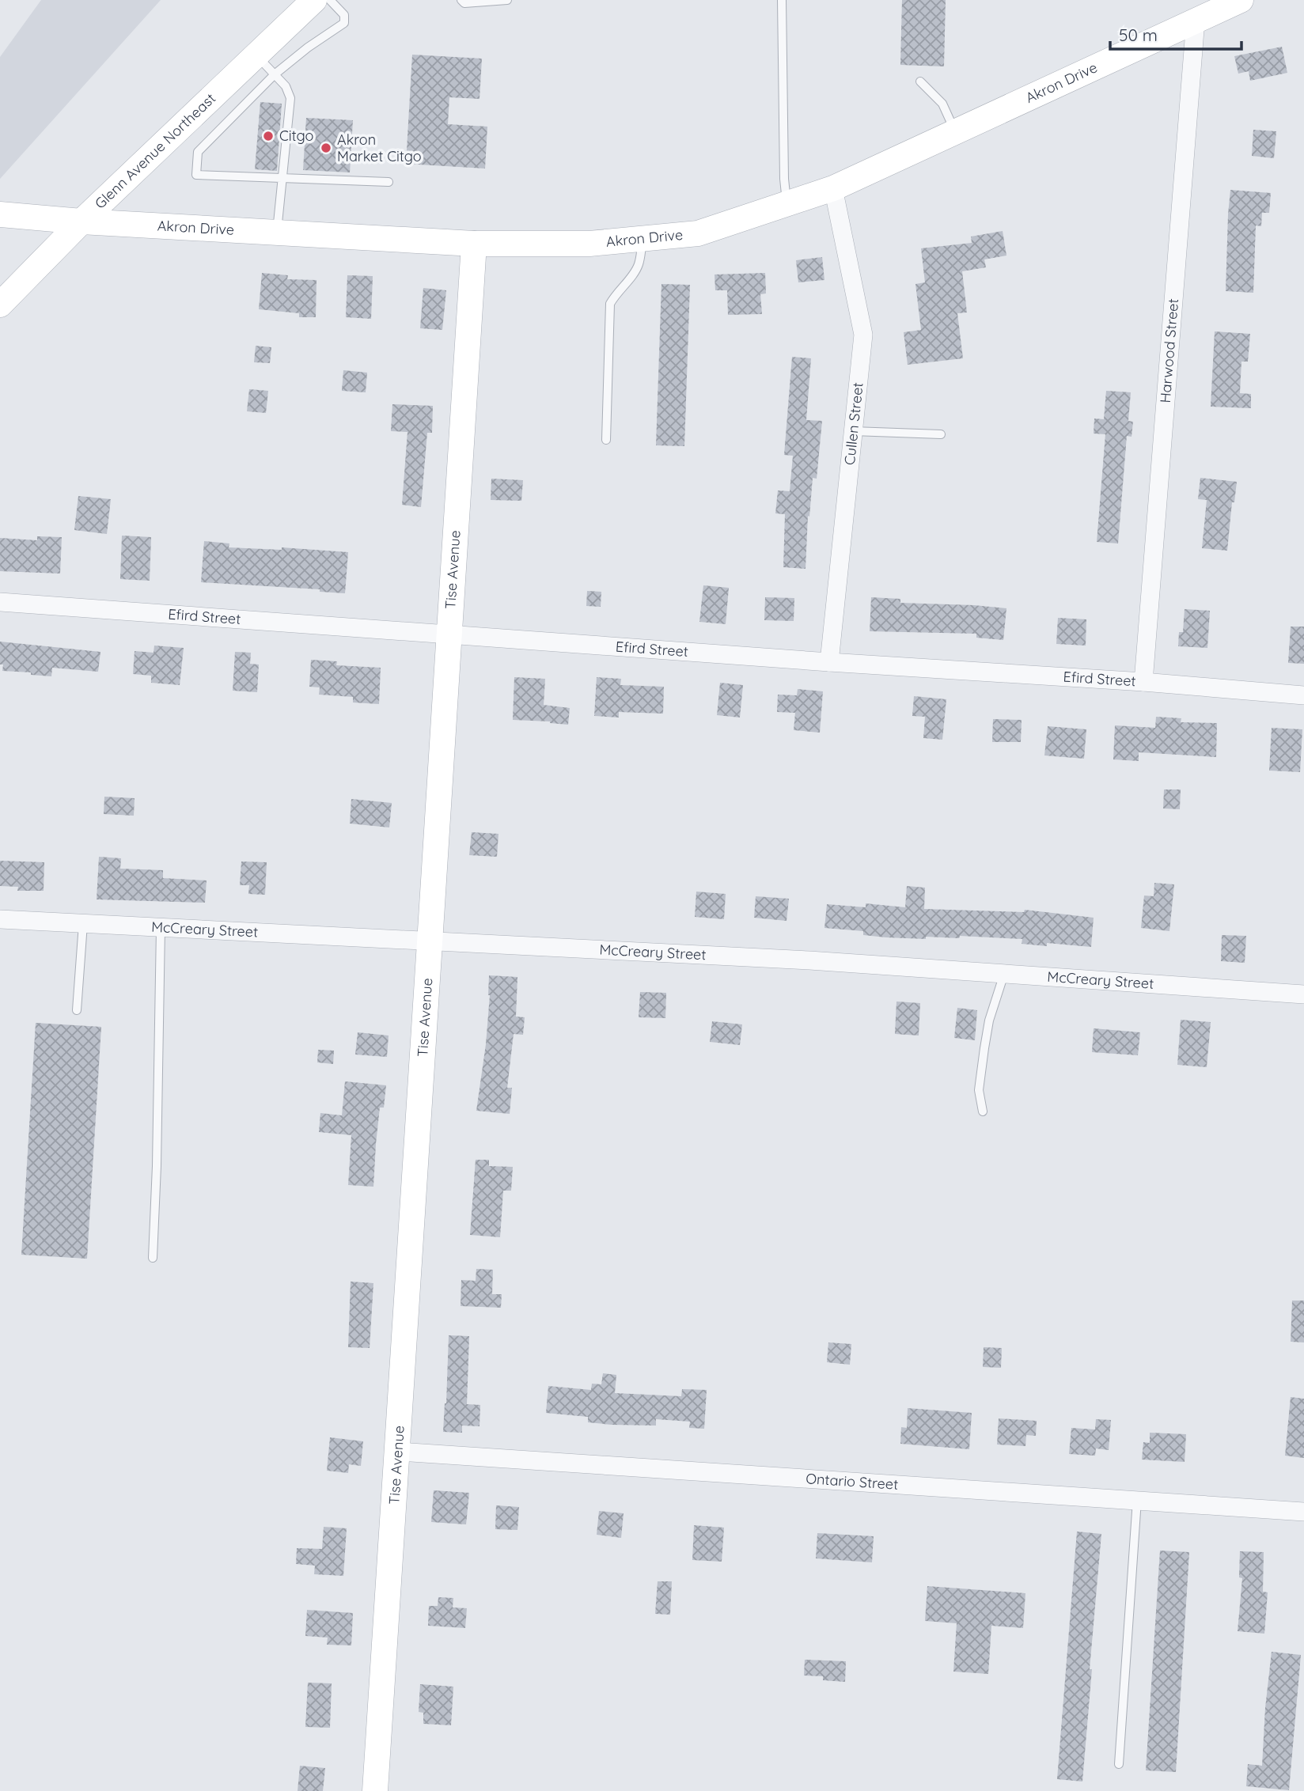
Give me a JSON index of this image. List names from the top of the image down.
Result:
{
  "streets": {
    "street": [
      "Akron Drive",
      "Glenn Avenue Northeast",
      "Harwood Street",
      "Cullen Street",
      "Tise Avenue",
      "Efird Street",
      "McCreary Street",
      "Ontario Street"
    ]
  },
  "crossings": [
    ["Akron Drive", "Glenn Avenue Northeast"],
    ["Akron Drive", "Harwood Street"],
    ["Akron Drive", "Cullen Street"],
    ["Akron Drive", "Tise Avenue"],
    ["Harwood Street", "Efird Street"],
    ["Cullen Street", "Efird Street"],
    ["Tise Avenue", "Efird Street"],
    ["Tise Avenue", "McCreary Street"],
    ["Tise Avenue", "Ontario Street"]
  ],
  "places": ["Citgo", "Akron Market Citgo"],
  "scale_bar": "50 m"
}
